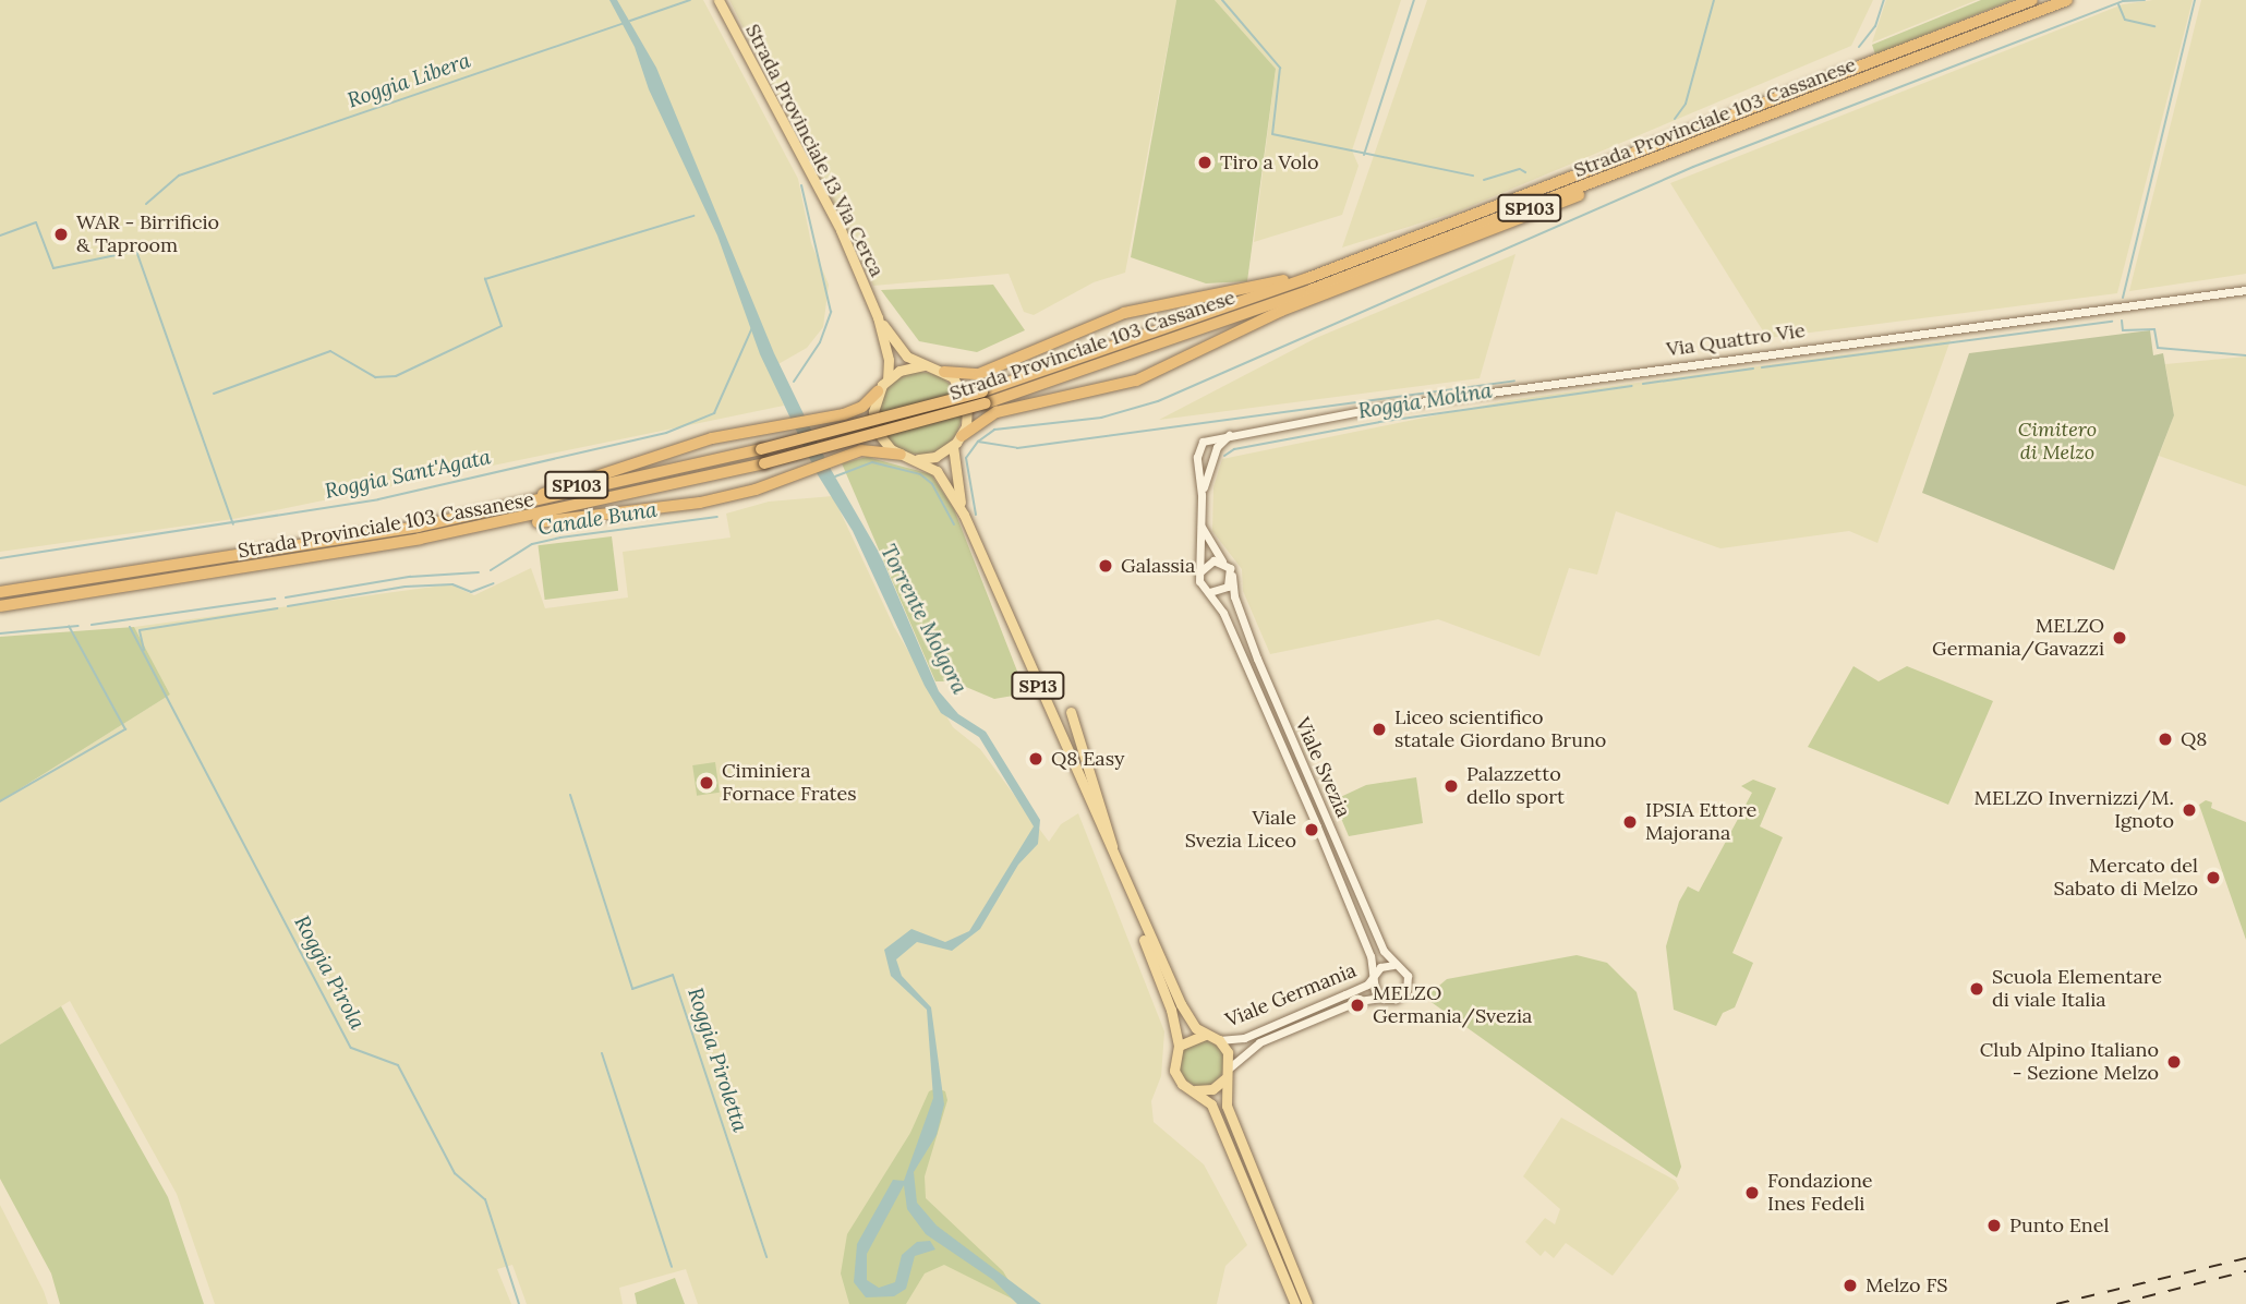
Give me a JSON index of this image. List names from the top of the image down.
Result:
{
  "streets": {
    "highway": ["Strada Provinciale 103 Cassanese", "SP103"],
    "main road": ["Strada Provinciale 13 Via Cerca", "SP13"],
    "street": ["Via Quattro Vie", "Viale Svezia", "Viale Germania"]
  },
  "crossings": [
    ["Strada Provinciale 103 Cassanese", "SP103"],
    ["Strada Provinciale 13 Via Cerca", "SP103"],
    ["Strada Provinciale 13 Via Cerca", "SP13"],
    ["SP103", "SP13"],
    ["Via Quattro Vie", "Viale Svezia"],
    ["SP13", "Viale Germania"],
    ["Viale Svezia", "Viale Germania"]
  ],
  "water": [
    "Roggia Libera",
    "Roggia Molina",
    "Roggia Sant'Agata",
    "Canale Buna",
    "Torrente Molgora",
    "Roggia Pirola",
    "Roggia Piroletta"
  ],
  "parks": ["Cimitero di Melzo"],
  "places": [
    "Tiro a Volo",
    "WAR - Birrificio & Taproom",
    "Galassia",
    "MELZO Germania/Gavazzi",
    "Liceo scientifico statale Giordano Bruno",
    "Q8",
    "Q8 Easy",
    "Ciminiera Fornace Frates",
    "Palazzetto dello sport",
    "MELZO Invernizzi/M. Ignoto",
    "IPSIA Ettore Majorana",
    "Viale Svezia Liceo",
    "Mercato del Sabato di Melzo",
    "Scuola Elementare di viale Italia",
    "MELZO Germania/Svezia",
    "Club Alpino Italiano - Sezione Melzo",
    "Fondazione Ines Fedeli",
    "Punto Enel",
    "Melzo FS"
  ]
}
